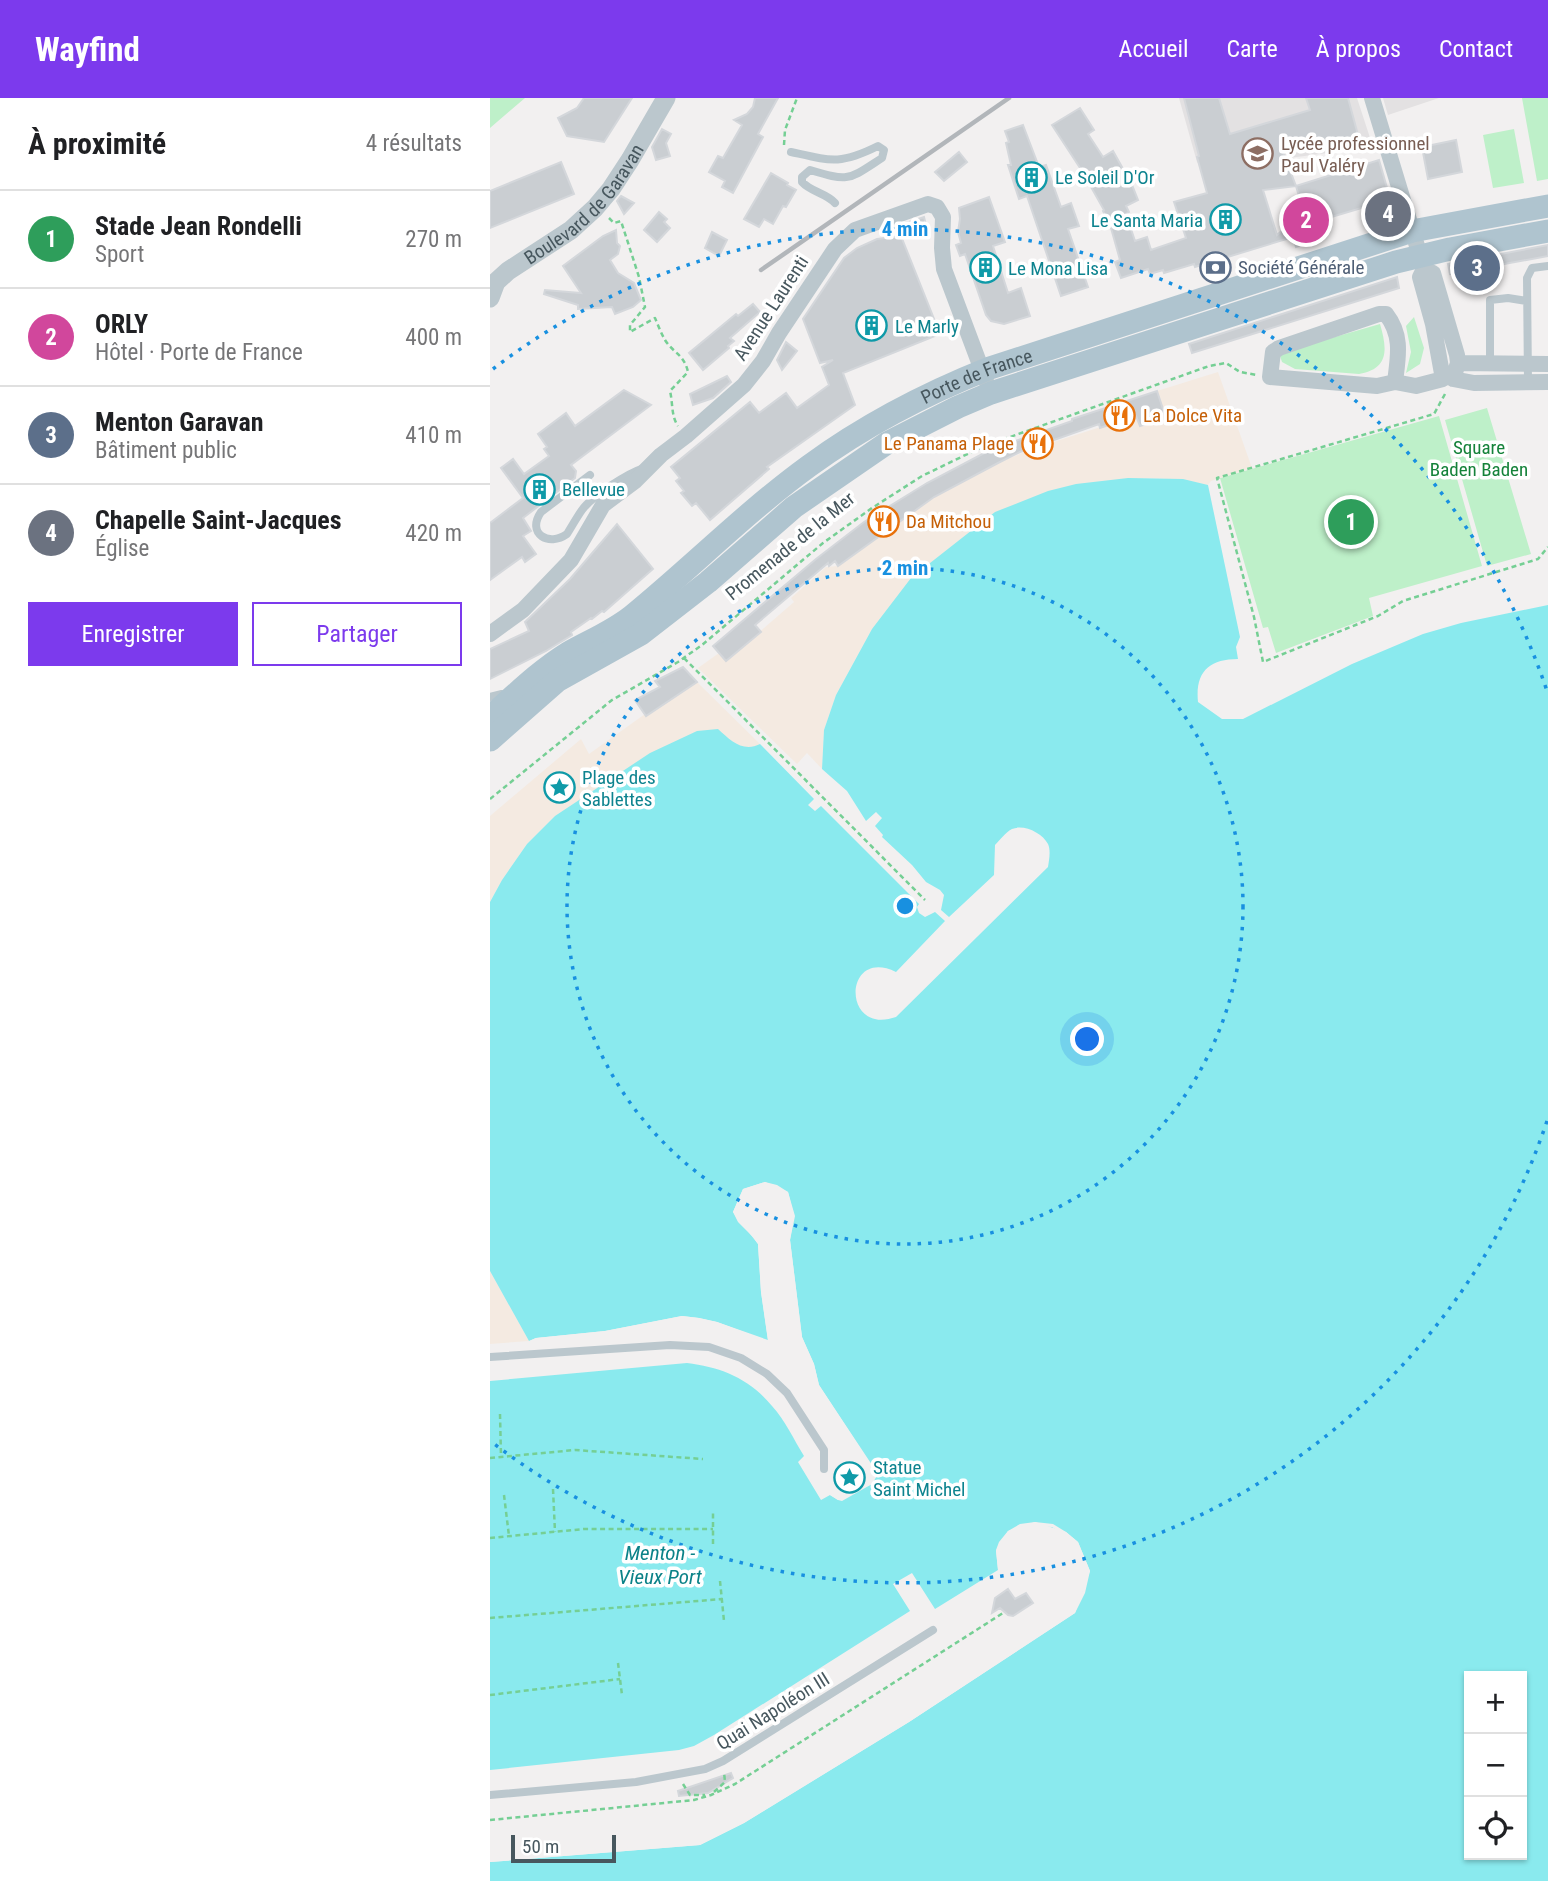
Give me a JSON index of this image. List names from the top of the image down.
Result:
{
  "streets": {
    "main road": ["Porte de France"],
    "street": ["Boulevard de Garavan", "Avenue Laurenti"],
    "lane": ["Quai Napoléon III"],
    "path": ["Promenade de la Mer"]
  },
  "crossings": [
    ["Avenue Laurenti", "Porte de France"]
  ],
  "water": ["Menton - Vieux Port"],
  "parks": ["Square Baden Baden"],
  "places": {
    "school or university": ["Lycée professionnel Paul Valéry"],
    "building": [
      "Le Soleil D'Or",
      "Le Santa Maria",
      "Le Mona Lisa",
      "Le Marly",
      "Bellevue"
    ],
    "bank": ["Société Générale"],
    "restaurant": ["La Dolce Vita", "Le Panama Plage", "Da Mitchou"],
    "place": ["Plage des Sablettes", "Statue Saint Michel"]
  },
  "scale_bar": "50 m",
  "page": {
    "header": "Wayfind",
    "nav": [
      "Accueil",
      "Carte",
      "À propos",
      "Contact"
    ],
    "heading": ["À proximité", "4 résultats"],
    "pins": [
      "4",
      "2",
      "3",
      "1"
    ],
    "list": [
      {
        "mark": "1",
        "name": "Stade Jean Rondelli",
        "note": "Sport",
        "value": "270 m"
      },
      {
        "mark": "2",
        "name": "ORLY",
        "note": "Hôtel · Porte de France",
        "value": "400 m"
      },
      {
        "mark": "3",
        "name": "Menton Garavan",
        "note": "Bâtiment public",
        "value": "410 m"
      },
      {
        "mark": "4",
        "name": "Chapelle Saint-Jacques",
        "note": "Église",
        "value": "420 m"
      }
    ],
    "buttons": ["Enregistrer", "Partager"],
    "map_buttons": ["+", "−"],
    "scale": "50 m"
  },
  "rings": ["4 min", "2 min"]
}
